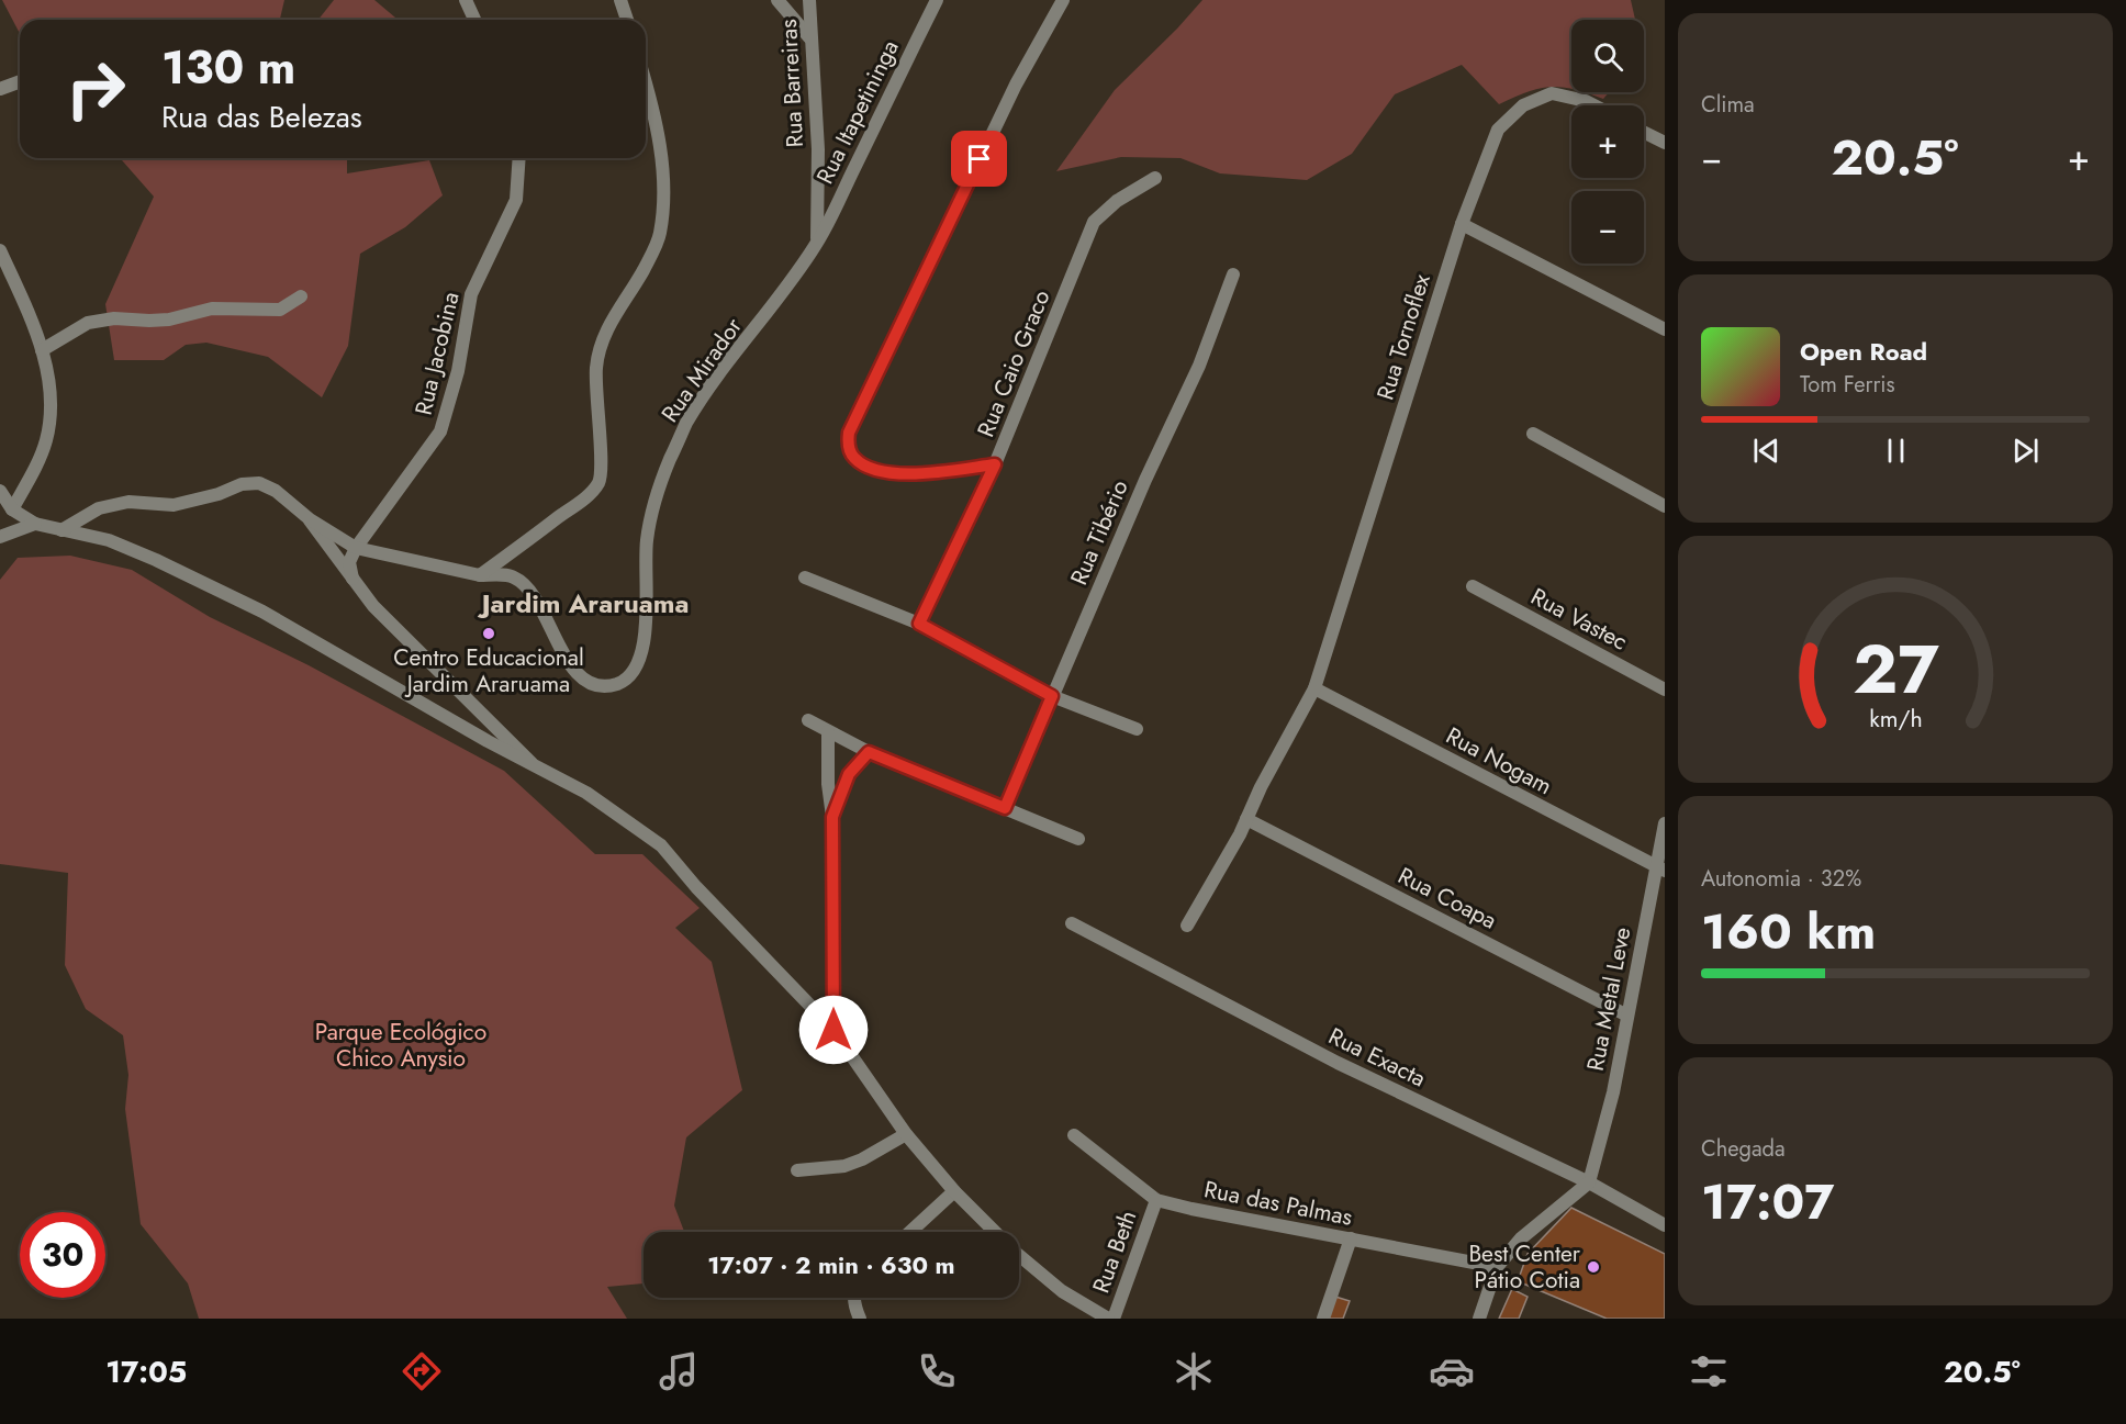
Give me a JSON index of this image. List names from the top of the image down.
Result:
{
  "streets": {
    "street": [
      "Rua Barreiras",
      "Rua Itapetininga",
      "Rua Tornoflex",
      "Rua Jacobina",
      "Rua Caio Graco",
      "Rua Mirador",
      "Rua Tibério",
      "Rua Vastec",
      "Rua Nogam",
      "Rua Coapa",
      "Rua Metal Leve",
      "Rua Exacta",
      "Rua das Palmas",
      "Rua Beth"
    ]
  },
  "crossings": [
    ["Rua Barreiras", "Rua Itapetininga"],
    ["Rua Barreiras", "Rua Mirador"],
    ["Rua Itapetininga", "Rua Mirador"],
    ["Rua Tornoflex", "Rua Nogam"],
    ["Rua Jacobina", "Rua Mirador"],
    ["Rua Nogam", "Rua Metal Leve"],
    ["Rua Coapa", "Rua Metal Leve"],
    ["Rua Metal Leve", "Rua Exacta"],
    ["Rua das Palmas", "Rua Beth"]
  ],
  "districts": ["Jardim Araruama"],
  "parks": ["Parque Ecológico Chico Anysio"],
  "places": ["Centro Educacional Jardim Araruama", "Best Center Pátio Cotia"],
  "page": {
    "tile": [
      "Clima",
      ["Autonomia · 32%", "160 km"],
      ["Chegada", "17:07"]
    ],
    "map_buttons": ["+", "−"],
    "turn": ["130 m", "Rua das Belezas"],
    "heat": ["−", "20.5°", "+"],
    "song": ["Open Road", "Tom Ferris"],
    "limit": "30",
    "trip": "17:07 · 2 min · 630 m",
    "tabs": ["17:05", "20.5°"],
    "gauge": ["27", "km/h"]
  }
}
